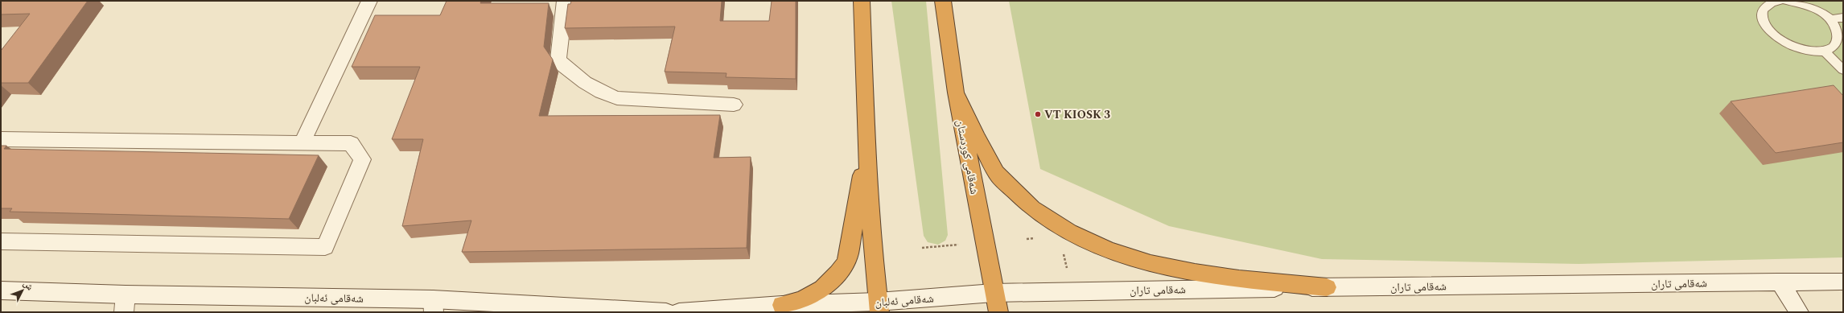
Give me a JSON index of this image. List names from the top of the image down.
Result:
{
  "streets": {
    "highway": ["شەقامی کوردستان"],
    "street": ["شەقامی تاران", "شەقامی ئەلبان"]
  },
  "crossings": [
    ["شەقامی کوردستان", "شەقامی تاران"],
    ["شەقامی کوردستان", "شەقامی ئەلبان"],
    ["شەقامی تاران", "شەقامی ئەلبان"]
  ],
  "places": ["VT KIOSK 3"],
  "north": "top right"
}
